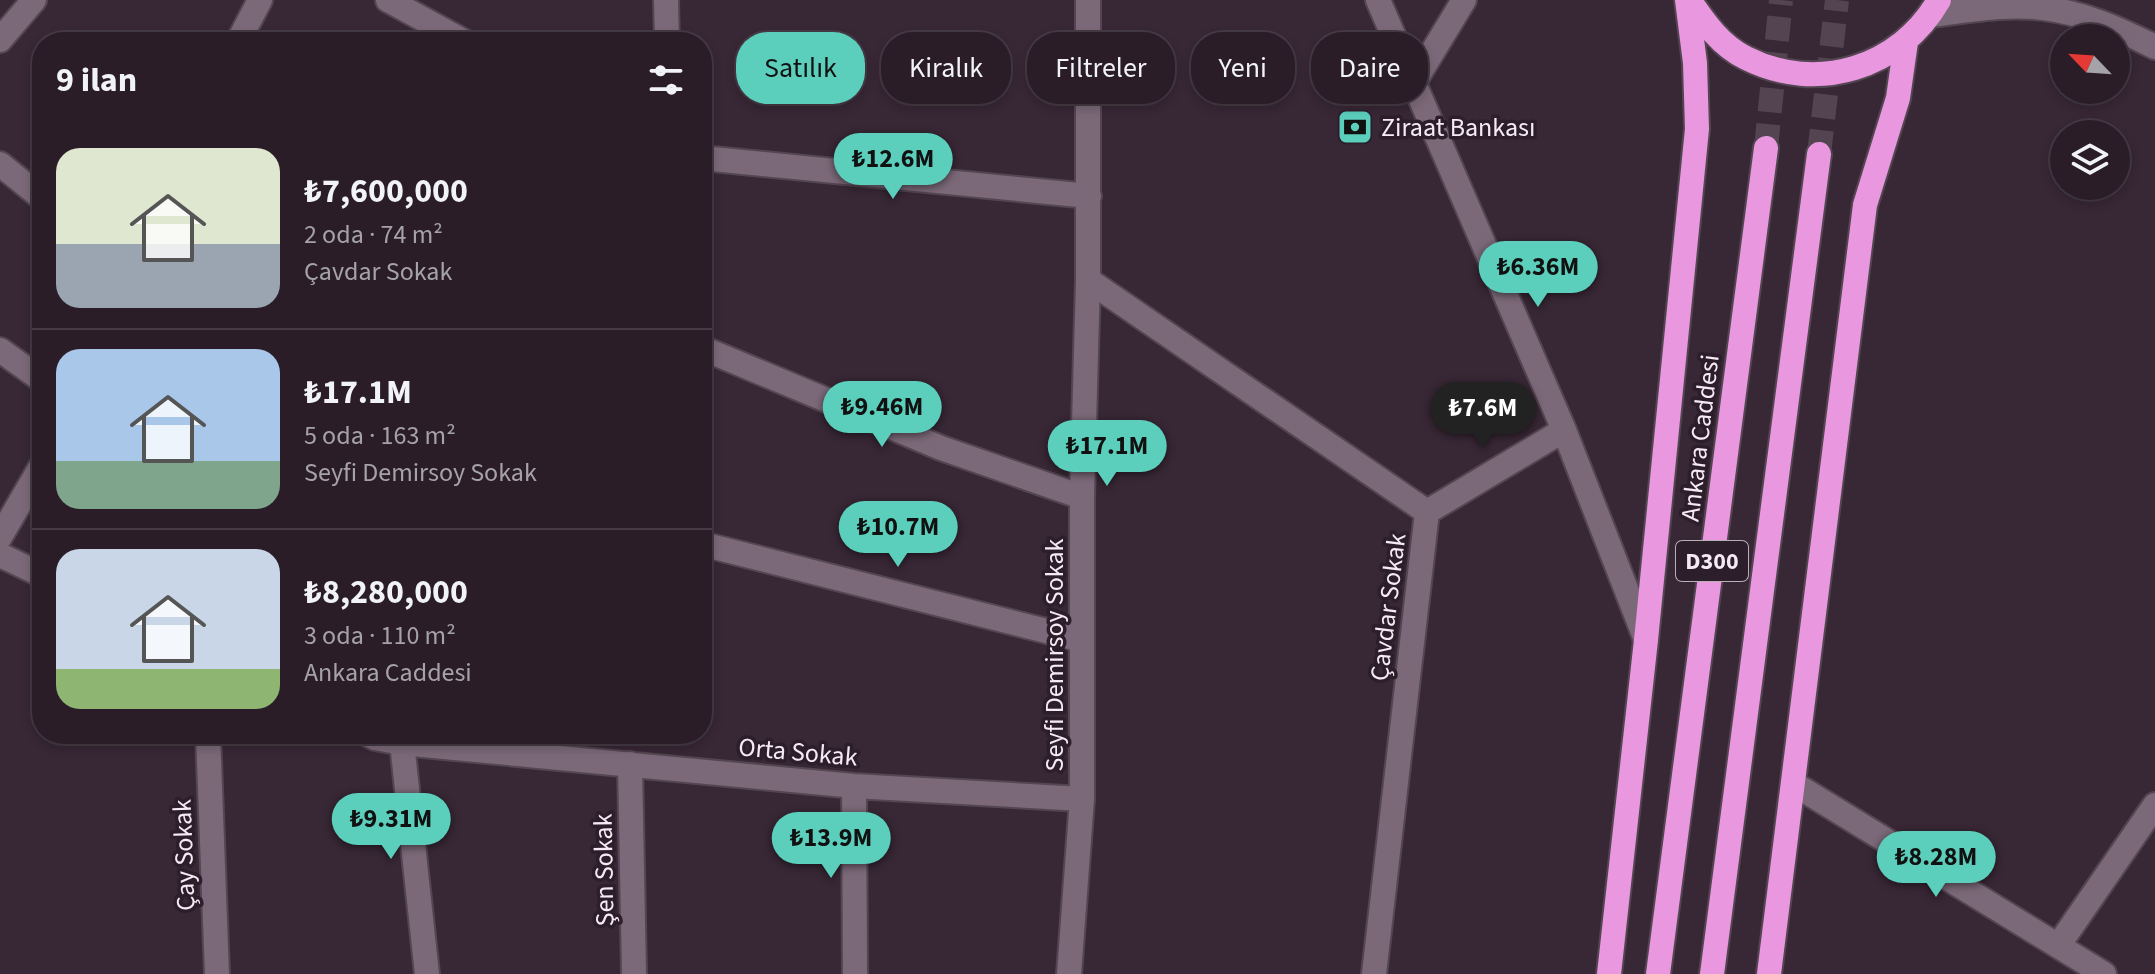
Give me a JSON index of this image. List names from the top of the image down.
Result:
{
  "streets": {
    "highway": ["Ankara Caddesi", "D300"],
    "street": [
      "Çavdar Sokak",
      "Seyfi Demirsoy Sokak",
      "Orta Sokak",
      "Çay Sokak",
      "Şen Sokak"
    ]
  },
  "crossings": [
    ["Çavdar Sokak", "Seyfi Demirsoy Sokak"],
    ["Seyfi Demirsoy Sokak", "Orta Sokak"],
    ["Orta Sokak", "Şen Sokak"]
  ],
  "places": {
    "bank": ["Ziraat Bankası"]
  },
  "north": "top left",
  "page": {
    "chip": [
      "Satılık",
      "Kiralık",
      "Filtreler",
      "Yeni",
      "Daire"
    ],
    "heading": "9 ilan",
    "list": [
      {
        "name": "₺7,600,000",
        "note": "2 oda · 74 m² · Çavdar Sokak"
      },
      {
        "name": "₺17.1M",
        "note": "5 oda · 163 m² · Seyfi Demirsoy Sokak"
      },
      {
        "name": "₺8,280,000",
        "note": "3 oda · 110 m² · Ankara Caddesi"
      }
    ],
    "price": [
      "₺12.6M",
      "₺6.36M",
      "₺9.46M",
      "₺7.6M",
      "₺17.1M",
      "₺10.7M",
      "₺9.31M",
      "₺13.9M",
      "₺8.28M"
    ]
  }
}
